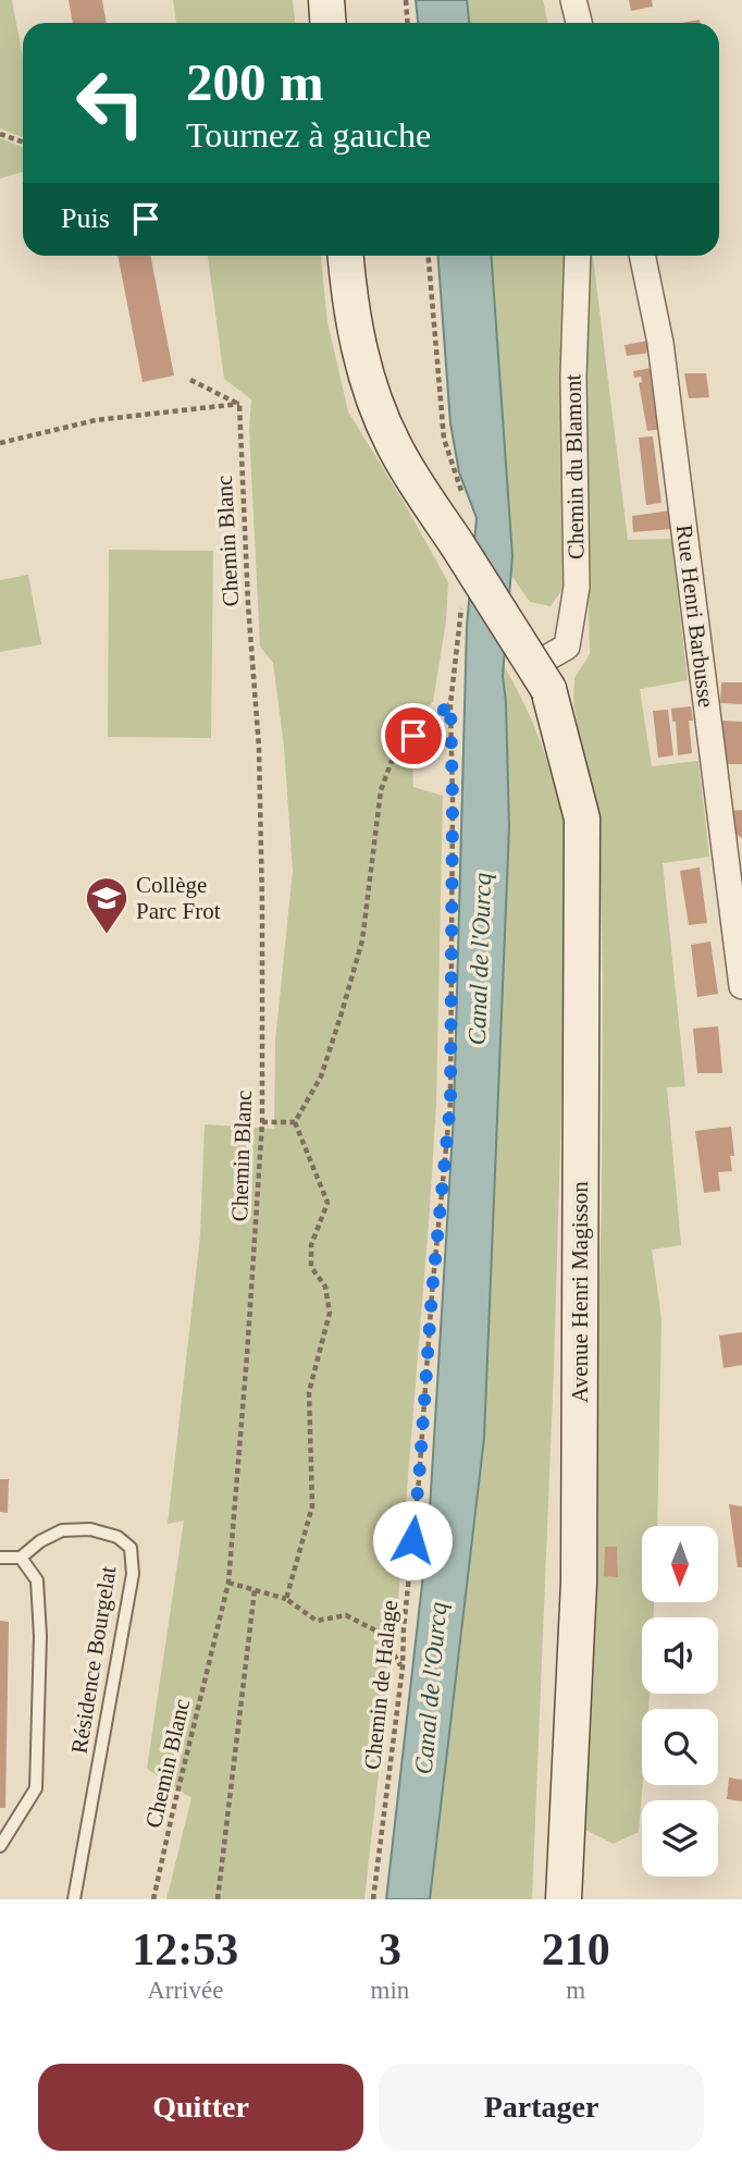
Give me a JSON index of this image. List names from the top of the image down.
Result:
{
  "streets": {
    "main road": ["Avenue Henri Magisson"],
    "street": ["Chemin du Blamont", "Rue Henri Barbusse"],
    "lane": ["Résidence Bourgelat"],
    "path": ["Chemin Blanc", "Chemin de Halage"]
  },
  "crossings": [
    ["Chemin du Blamont", "Avenue Henri Magisson"]
  ],
  "water": ["Canal de l'Ourcq"],
  "places": {
    "school or university": ["Collège Parc Frot"]
  },
  "north": "bottom",
  "page": {
    "turn": ["200 m", "Tournez à gauche"],
    "then": "Puis",
    "eta": [
      "12:53",
      "Arrivée",
      "3",
      "min",
      "210",
      "m"
    ],
    "buttons": ["Quitter", "Partager"]
  }
}
